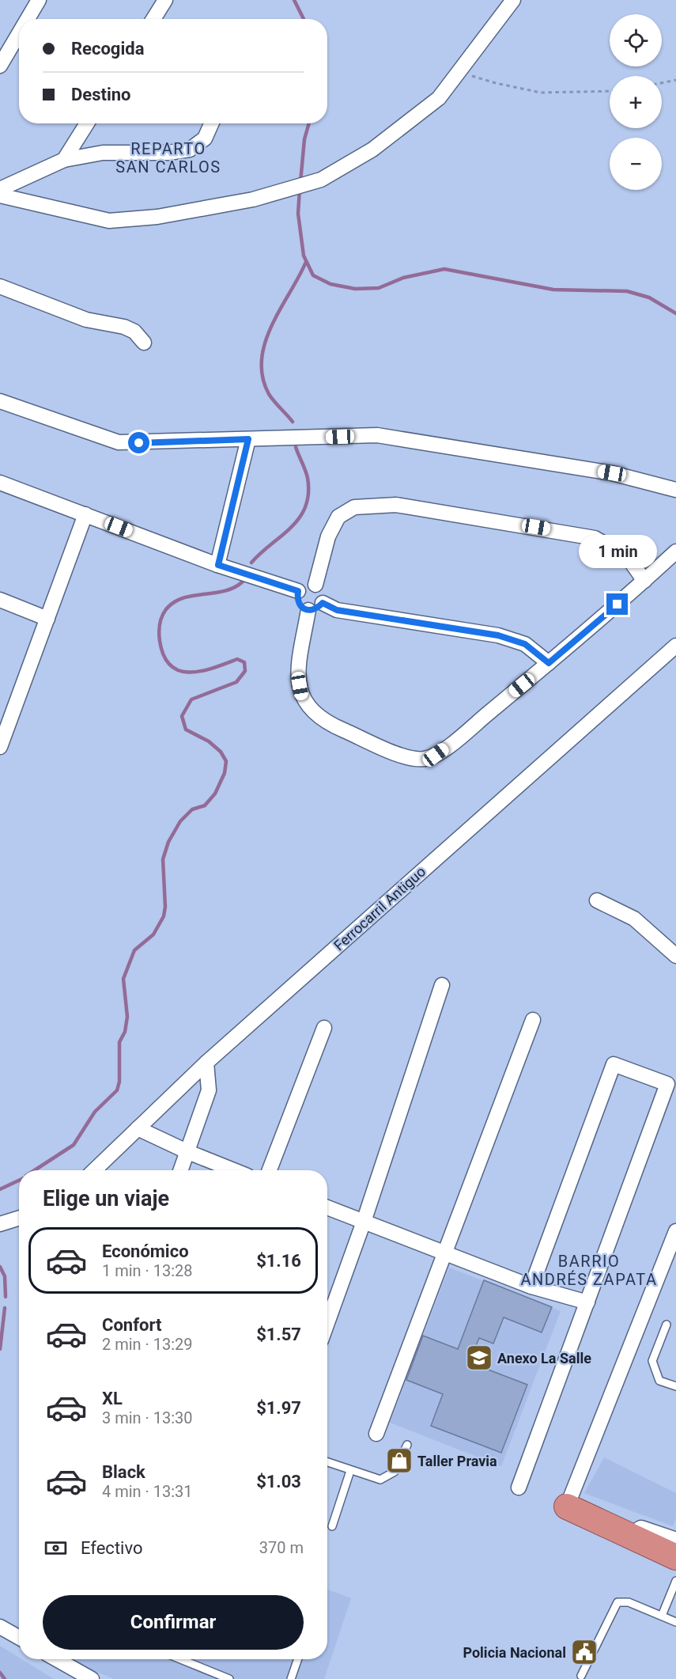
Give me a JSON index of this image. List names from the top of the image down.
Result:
{
  "streets": {
    "street": ["Ferrocarril Antiguo"]
  },
  "districts": ["REPARTO SAN CARLOS", "BARRIO ANDRÉS ZAPATA"],
  "places": {
    "school or university": ["Anexo La Salle"],
    "shop": ["Taller Pravia"],
    "public building": ["Policia Nacional"]
  },
  "page": {
    "map_buttons": ["+", "−"],
    "banner": ["Recogida", "Destino"],
    "bubble": "1 min",
    "heading": "Elige un viaje",
    "list": [
      {
        "name": "Económico",
        "note": "1 min · 13:28",
        "value": "$1.16"
      },
      {
        "name": "Confort",
        "note": "2 min · 13:29",
        "value": "$1.57"
      },
      {
        "name": "XL",
        "note": "3 min · 13:30",
        "value": "$1.97"
      },
      {
        "name": "Black",
        "note": "4 min · 13:31",
        "value": "$1.03"
      }
    ],
    "pay": ["Efectivo", "370 m"],
    "buttons": "Confirmar"
  }
}
